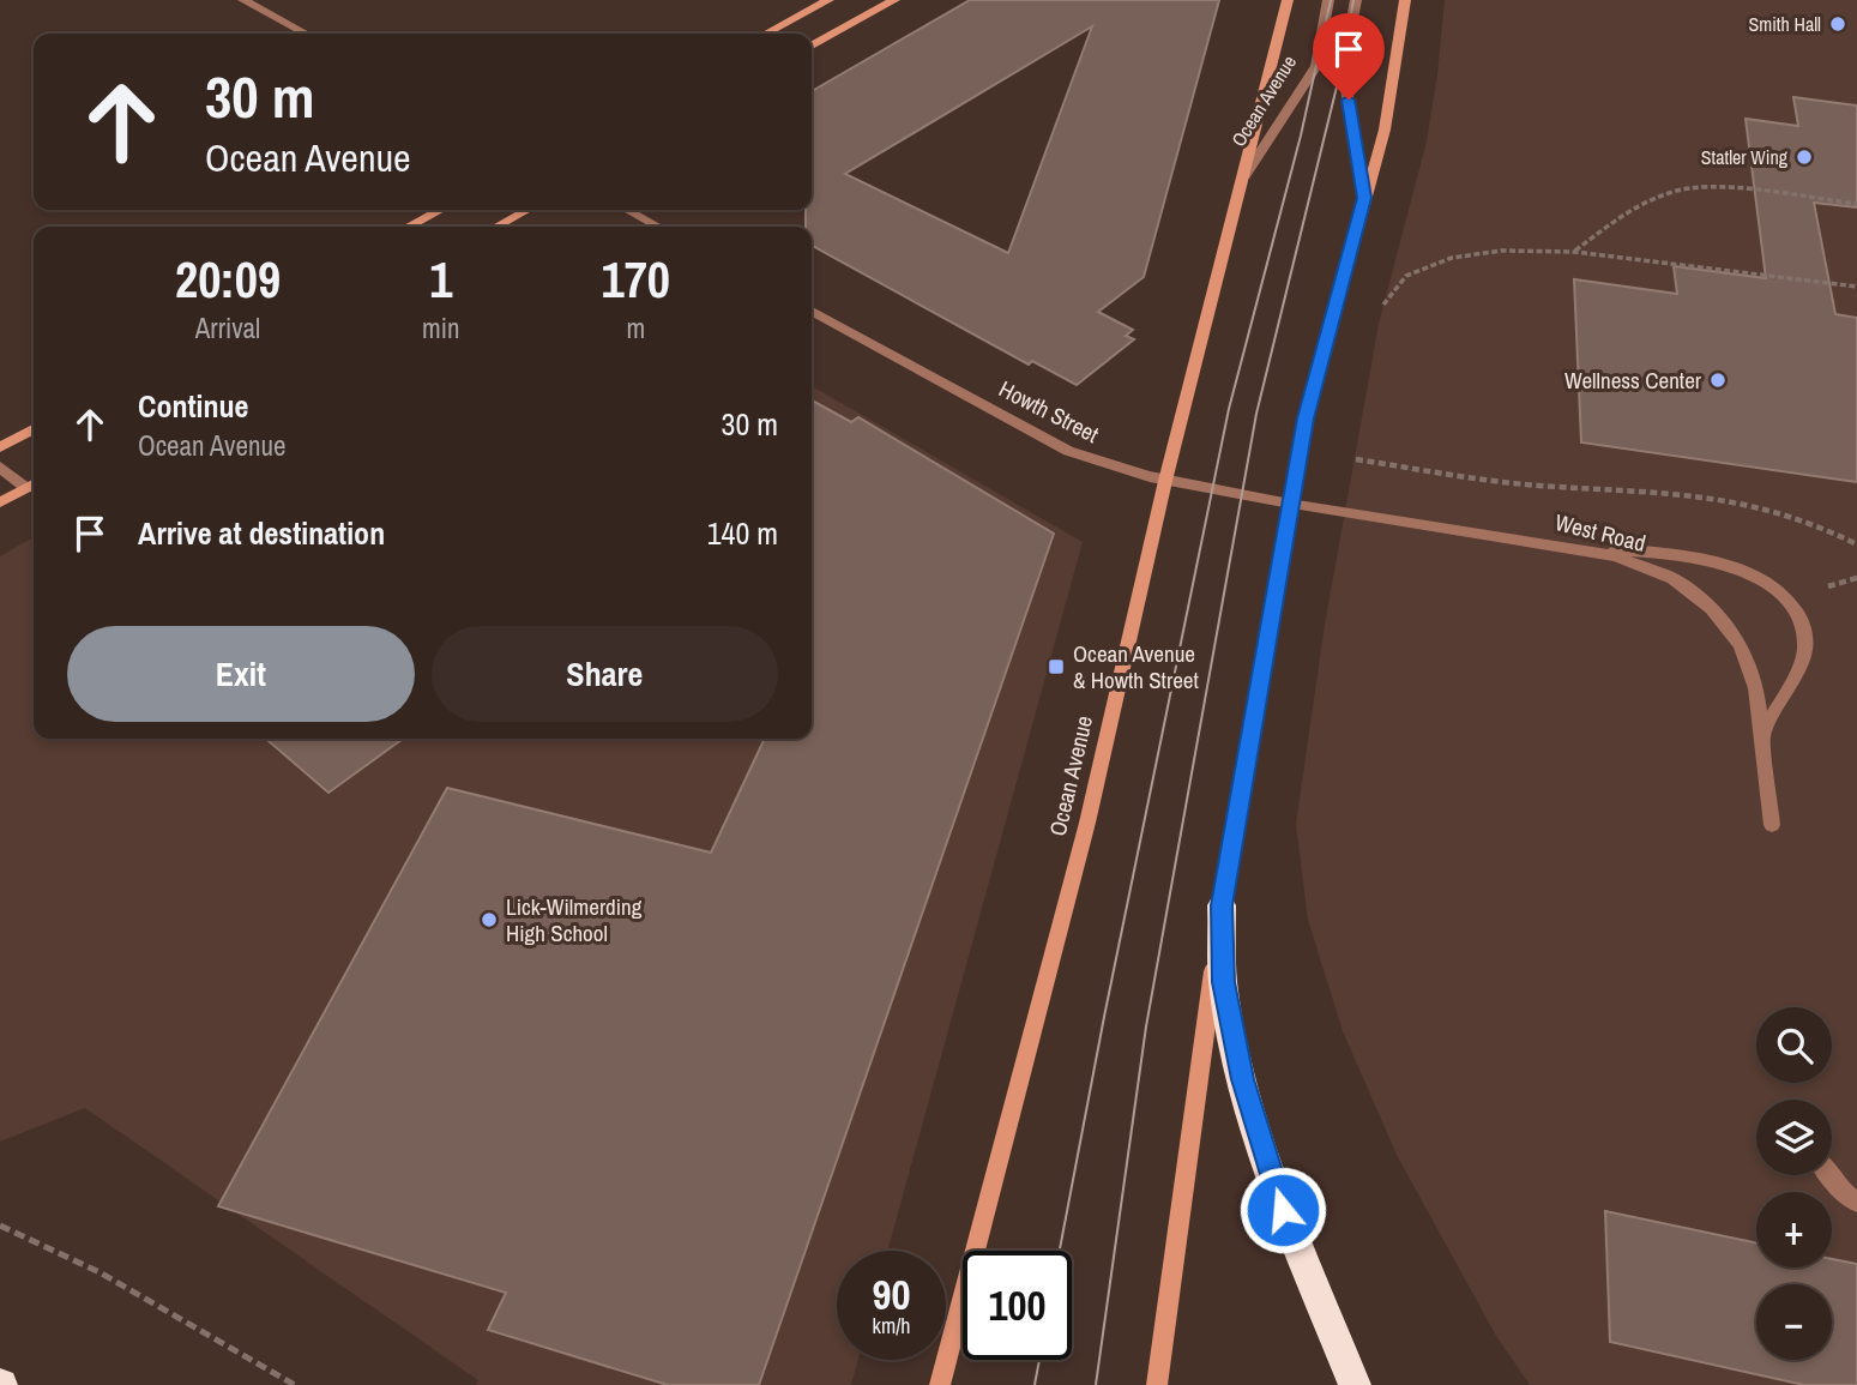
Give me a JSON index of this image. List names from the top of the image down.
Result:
{
  "streets": {
    "main road": ["Ocean Avenue"],
    "street": ["Howth Street", "West Road"]
  },
  "crossings": [
    ["Ocean Avenue", "Howth Street"],
    ["Howth Street", "West Road"]
  ],
  "places": {
    "other": [
      "Smith Hall",
      "Statler Wing",
      "Wellness Center",
      "Lick-Wilmerding High School"
    ],
    "transit": ["Ocean Avenue & Howth Street"]
  },
  "page": {
    "turn": ["30 m", "Ocean Avenue"],
    "eta": [
      "20:09",
      "Arrival",
      "1",
      "min",
      "170",
      "m"
    ],
    "list": [
      {
        "name": "Continue",
        "note": "Ocean Avenue",
        "value": "30 m"
      },
      {
        "name": "Arrive at destination",
        "value": "140 m"
      }
    ],
    "buttons": ["Exit", "Share"],
    "map_buttons": ["+", "−"],
    "speed": "90 km/h",
    "limit": "100"
  }
}
